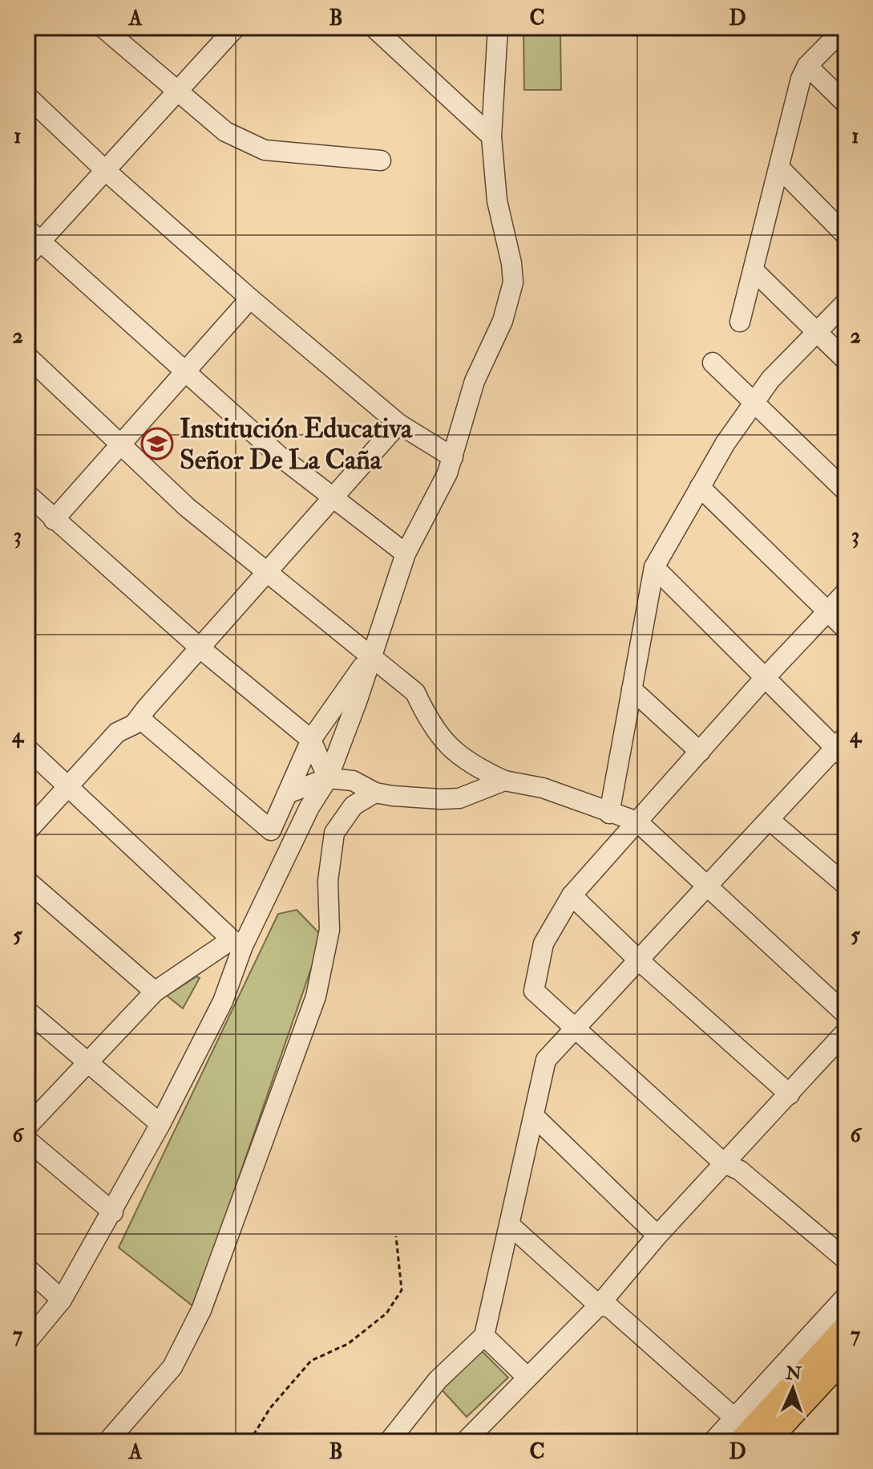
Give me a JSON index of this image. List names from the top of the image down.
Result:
{
  "places": {
    "school or university": ["Institución Educativa Señor De La Caña"]
  },
  "north": "top",
  "grid": {
    "columns": [
      "A",
      "B",
      "C",
      "D"
    ],
    "rows": [
      "1",
      "2",
      "3",
      "4",
      "5",
      "6",
      "7"
    ]
  }
}
